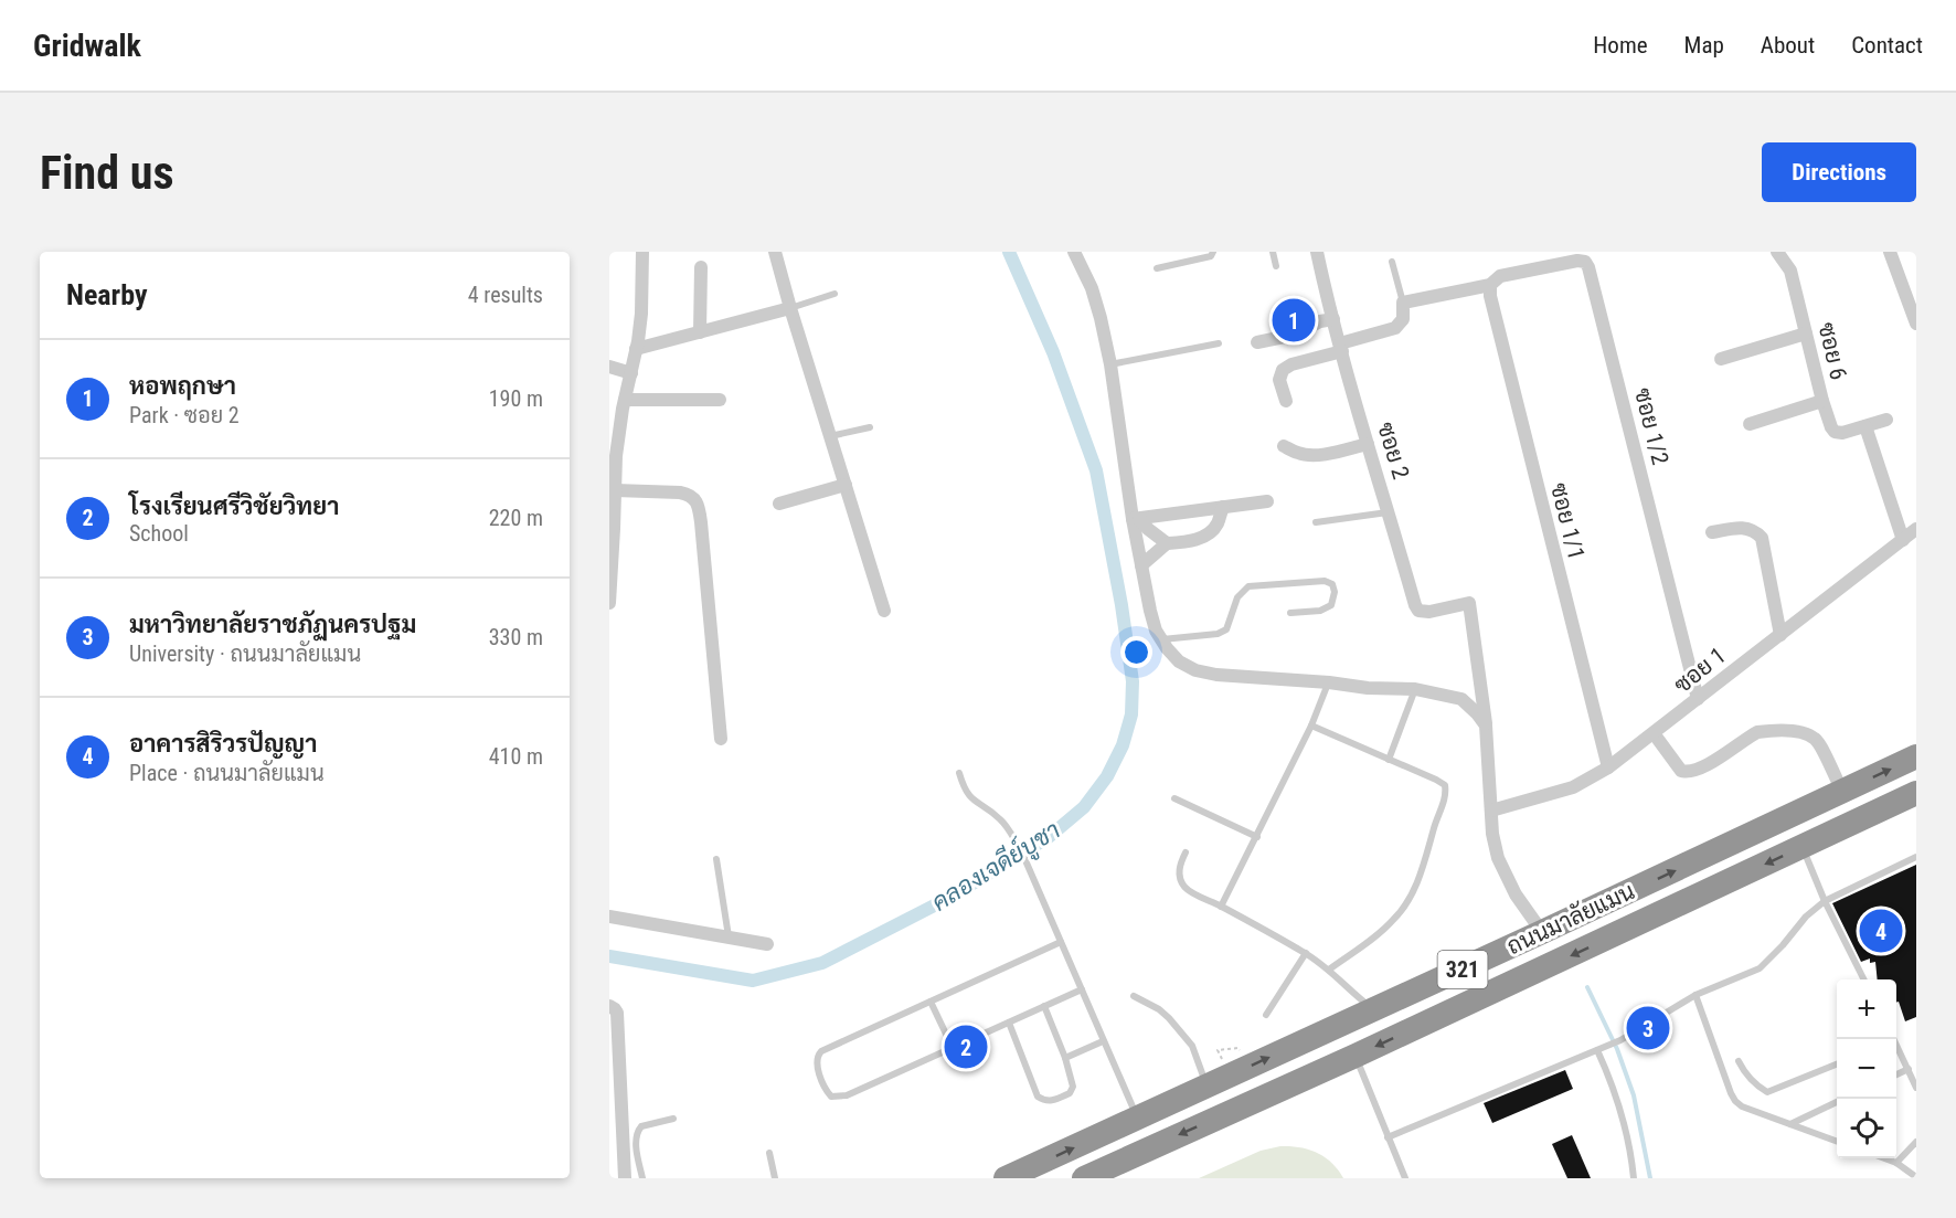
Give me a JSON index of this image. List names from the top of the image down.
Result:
{
  "streets": {
    "highway": ["ถนนมาลัยแมน", "321"],
    "street": [
      "ซอย 6",
      "ซอย 1/2",
      "ซอย 2",
      "ซอย 1/1",
      "ซอย 1"
    ]
  },
  "crossings": [
    ["ซอย 1/2", "ซอย 1/1"],
    ["ซอย 1/2", "ซอย 1"],
    ["ซอย 1/1", "ซอย 1"]
  ],
  "water": ["คลองเจดีย์บูชา"],
  "page": {
    "header": "Gridwalk",
    "nav": [
      "Home",
      "Map",
      "About",
      "Contact"
    ],
    "buttons": "Directions",
    "title": "Find us",
    "heading": ["Nearby", "4 results"],
    "pins": [
      "1",
      "4",
      "3",
      "2"
    ],
    "list": [
      {
        "mark": "1",
        "name": "หอพฤกษา",
        "note": "Park · ซอย 2",
        "value": "190 m"
      },
      {
        "mark": "2",
        "name": "โรงเรียนศรีวิชัยวิทยา",
        "note": "School",
        "value": "220 m"
      },
      {
        "mark": "3",
        "name": "มหาวิทยาลัยราชภัฏนครปฐม",
        "note": "University · ถนนมาลัยแมน",
        "value": "330 m"
      },
      {
        "mark": "4",
        "name": "อาคารสิริวรปัญญา",
        "note": "Place · ถนนมาลัยแมน",
        "value": "410 m"
      }
    ],
    "map_buttons": ["+", "−"]
  }
}
